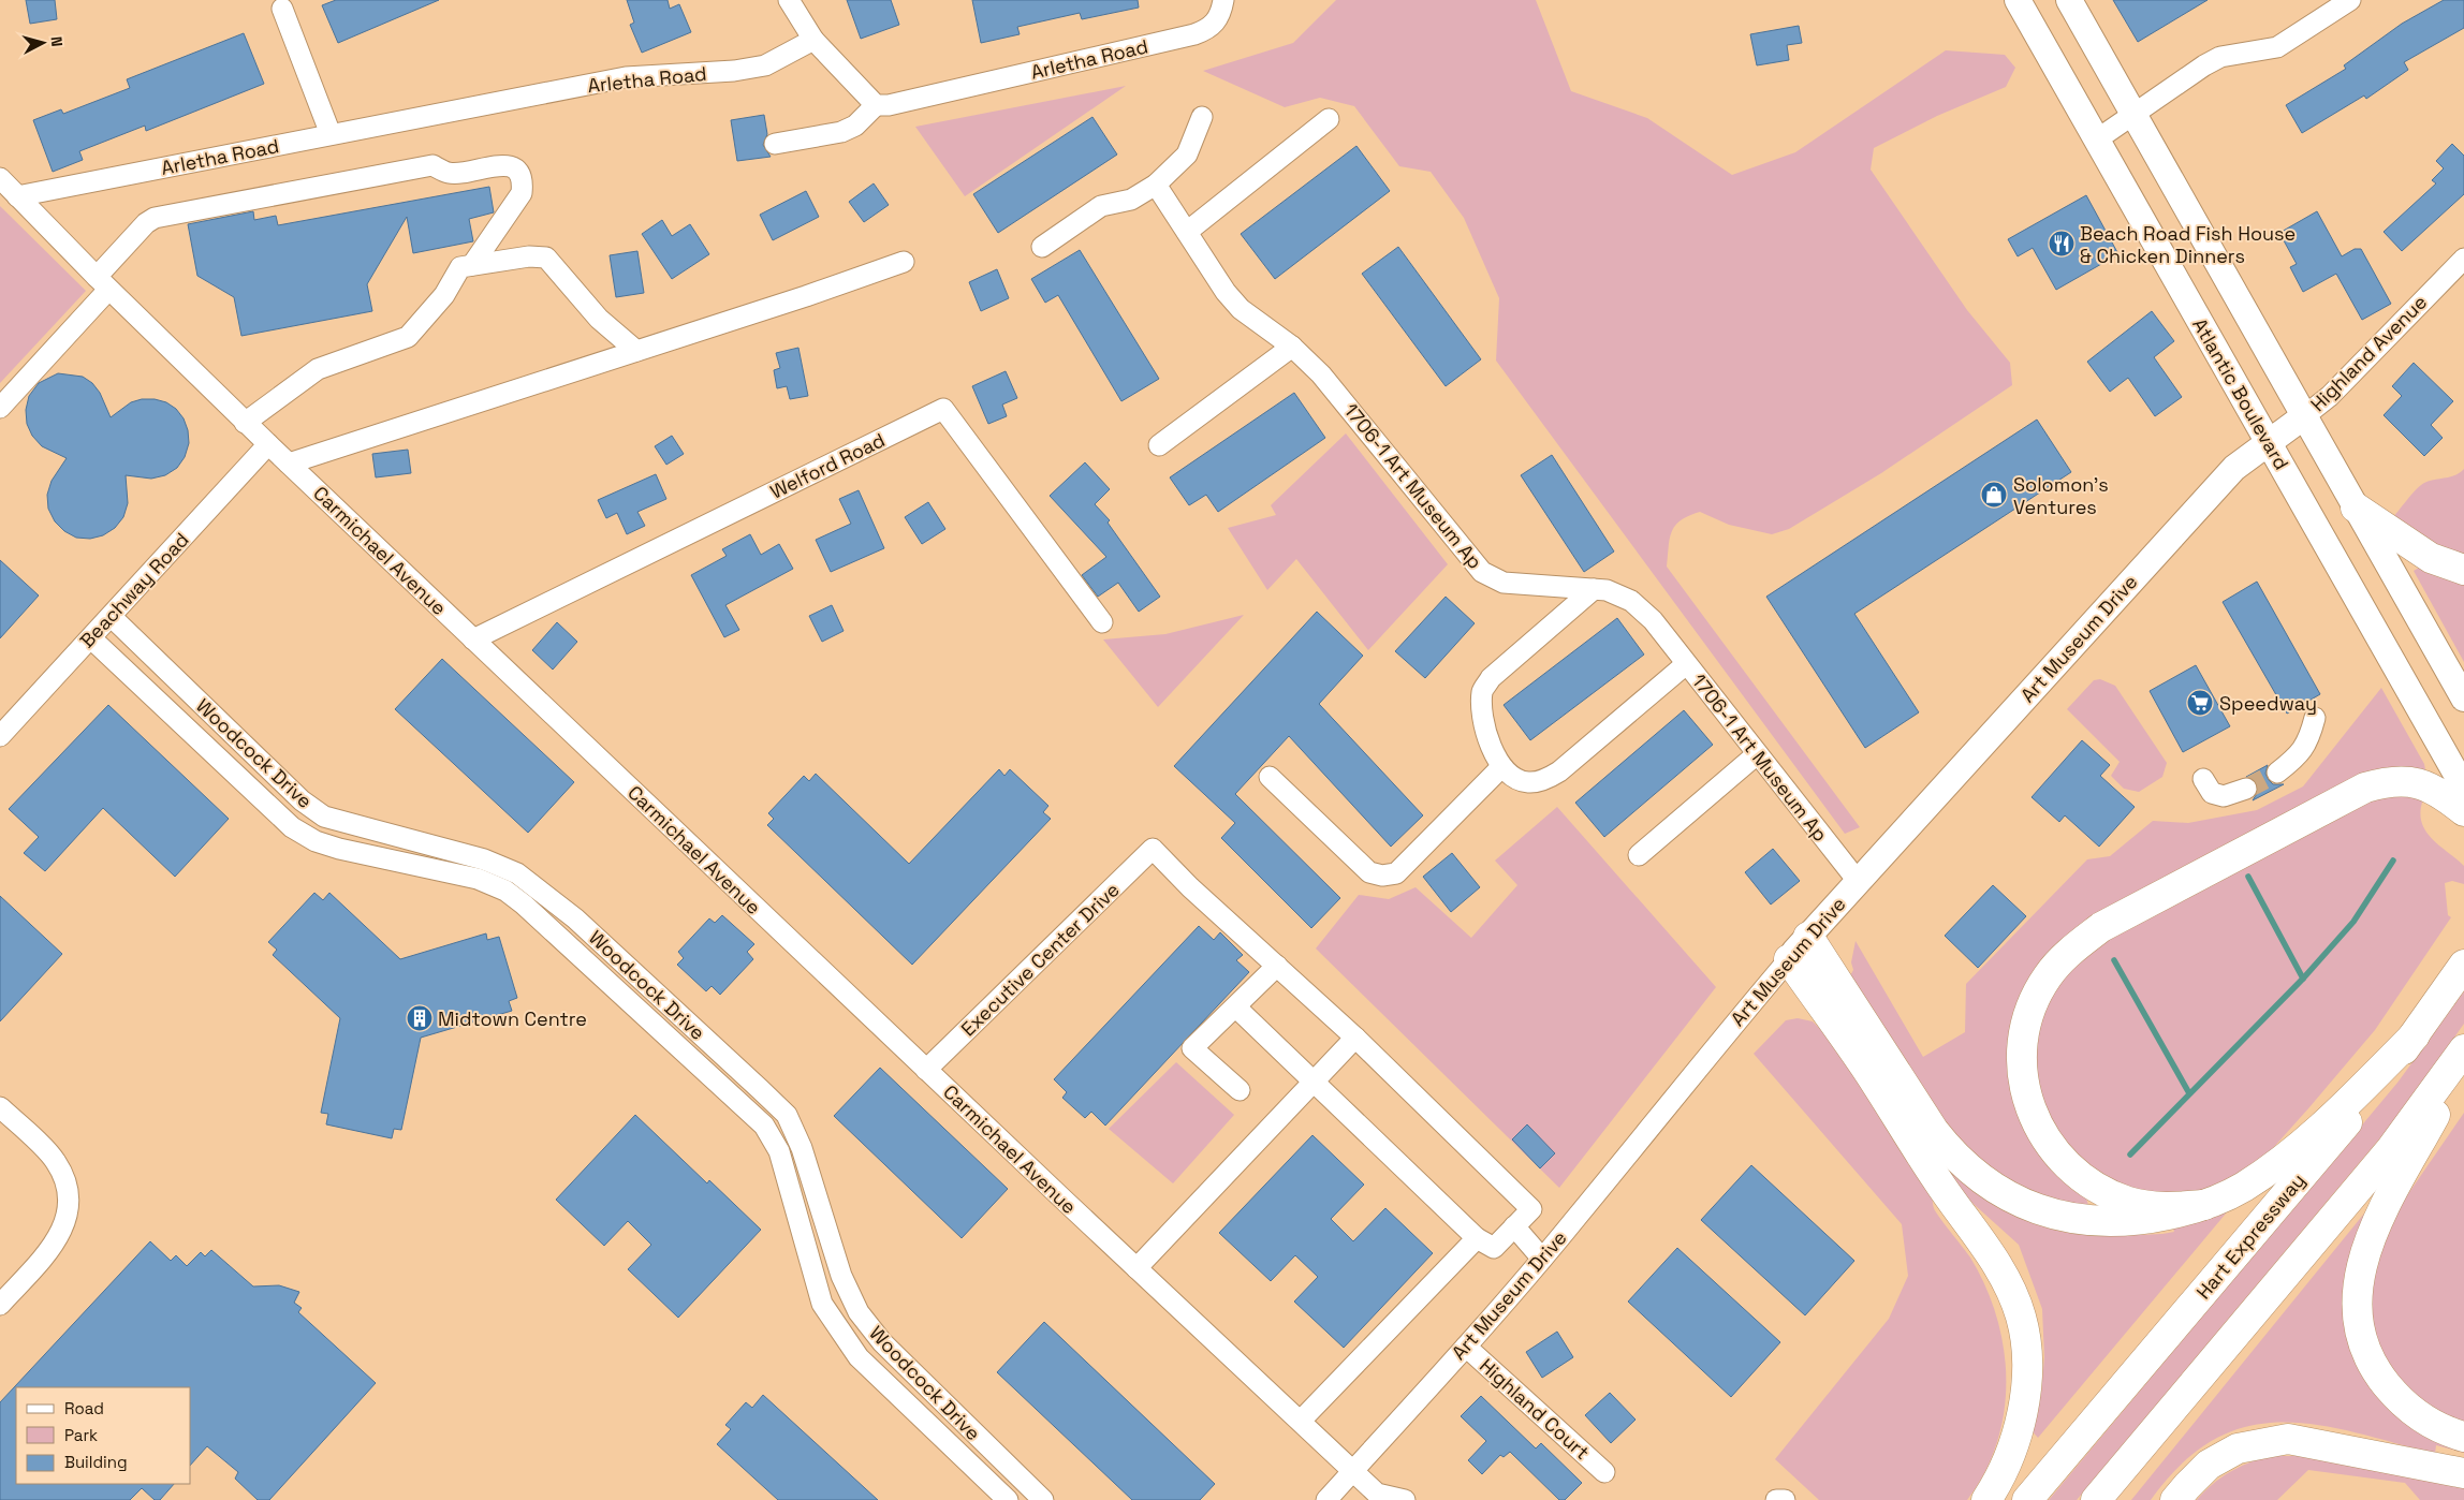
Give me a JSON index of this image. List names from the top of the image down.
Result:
{
  "streets": {
    "highway": ["Hart Expressway"],
    "main road": ["Highland Avenue", "Atlantic Boulevard", "Art Museum Drive"],
    "street": [
      "Arletha Road",
      "Welford Road",
      "1706-1 Art Museum Ap",
      "Carmichael Avenue",
      "Beachway Road",
      "Woodcock Drive",
      "Executive Center Drive",
      "Highland Court"
    ]
  },
  "crossings": [
    ["Arletha Road", "Carmichael Avenue"],
    ["Highland Avenue", "Atlantic Boulevard"],
    ["Highland Avenue", "Art Museum Drive"],
    ["Atlantic Boulevard", "Art Museum Drive"],
    ["Welford Road", "Carmichael Avenue"],
    ["1706-1 Art Museum Ap", "Art Museum Drive"],
    ["Carmichael Avenue", "Beachway Road"],
    ["Carmichael Avenue", "Art Museum Drive"],
    ["Carmichael Avenue", "Executive Center Drive"],
    ["Beachway Road", "Woodcock Drive"],
    ["Art Museum Drive", "Highland Court"]
  ],
  "places": {
    "restaurant": ["Beach Road Fish House & Chicken Dinners"],
    "shop": ["Solomon's Ventures"],
    "supermarket": ["Speedway"],
    "building": ["Midtown Centre"]
  },
  "legend": ["Road", "Park", "Building"],
  "north": "right"
}
